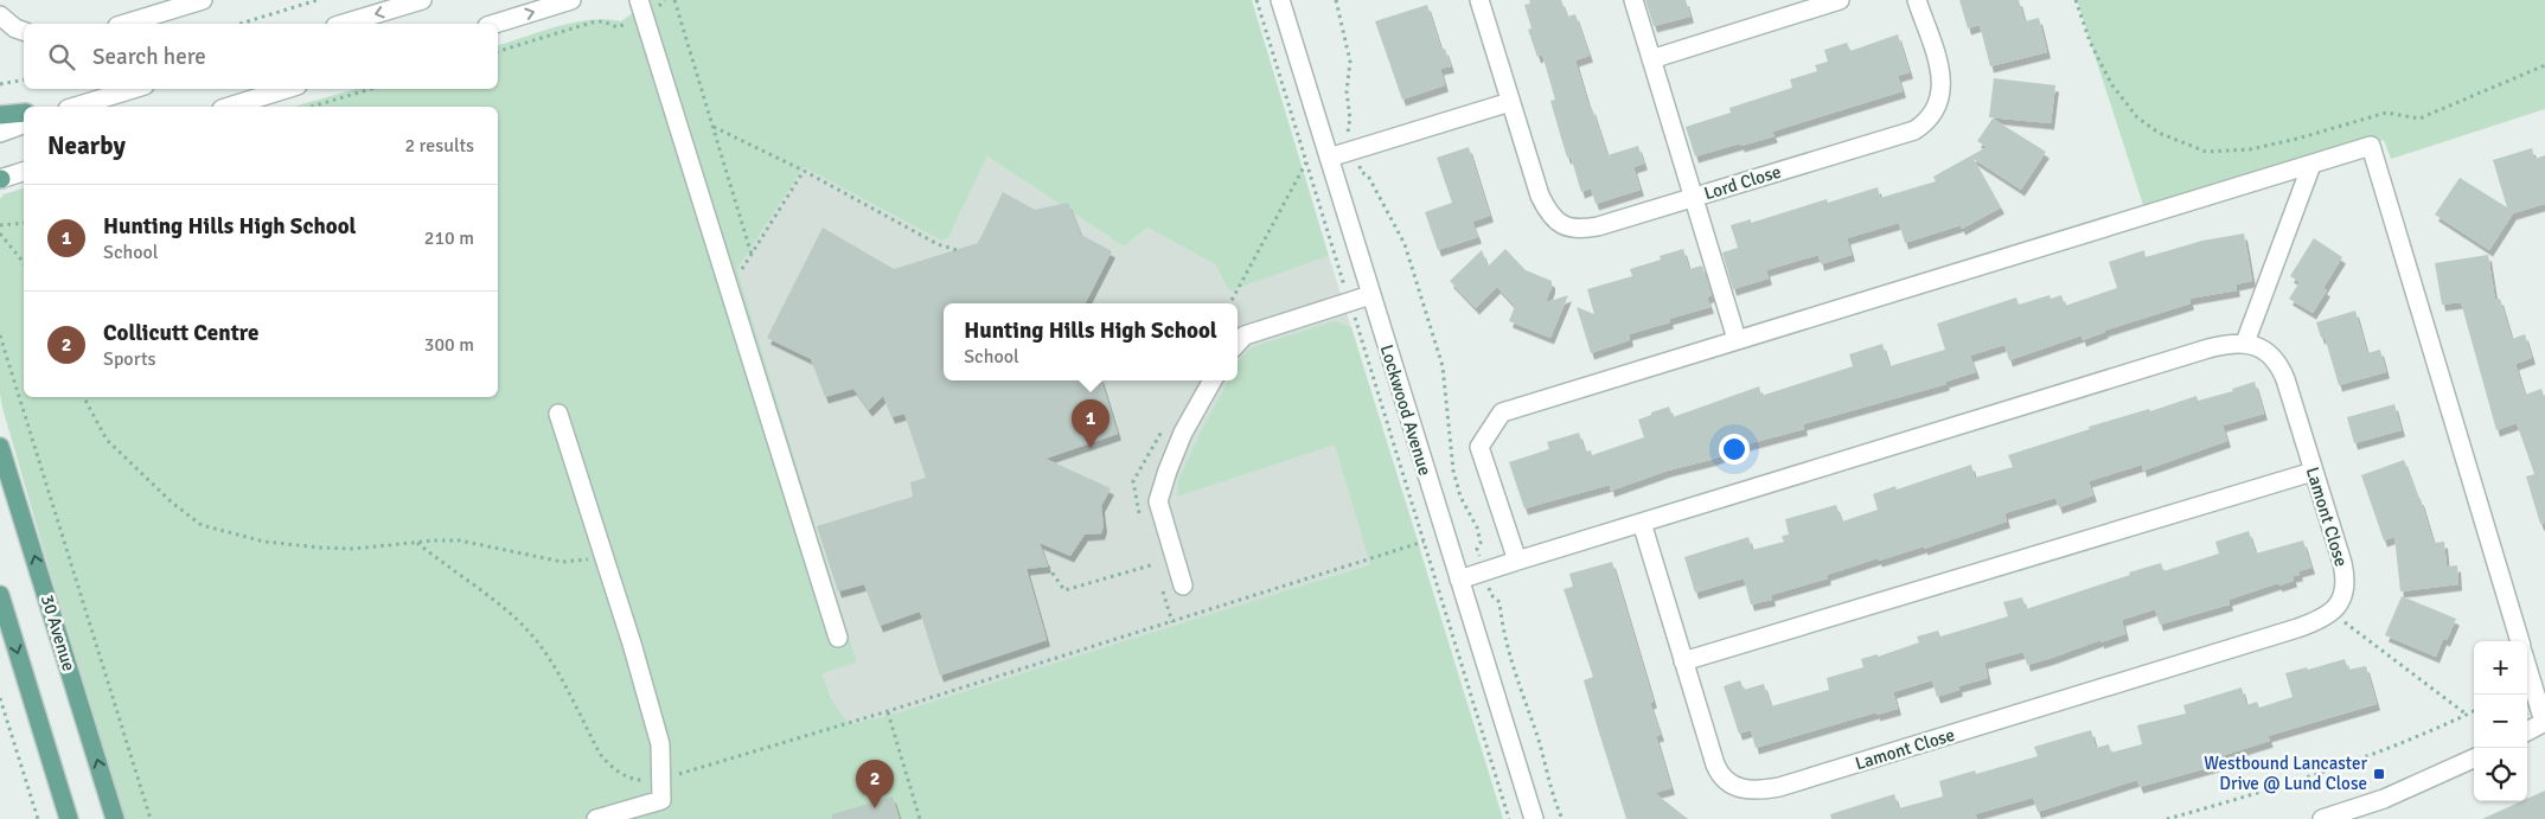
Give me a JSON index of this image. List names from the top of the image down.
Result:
{
  "streets": {
    "main road": ["30 Avenue"],
    "street": ["Lord Close", "Lockwood Avenue", "Lamont Close"]
  },
  "places": {
    "transit": ["Westbound Lancaster Drive @ Lund Close"]
  },
  "page": {
    "search": "Search here",
    "heading": ["Nearby", "2 results"],
    "list": [
      {
        "mark": "1",
        "name": "Hunting Hills High School",
        "note": "School",
        "value": "210 m"
      },
      {
        "mark": "2",
        "name": "Collicutt Centre",
        "note": "Sports",
        "value": "300 m"
      }
    ],
    "popup": ["Hunting Hills High School", "School"],
    "pins": ["1", "2"],
    "map_buttons": ["+", "−"]
  }
}
